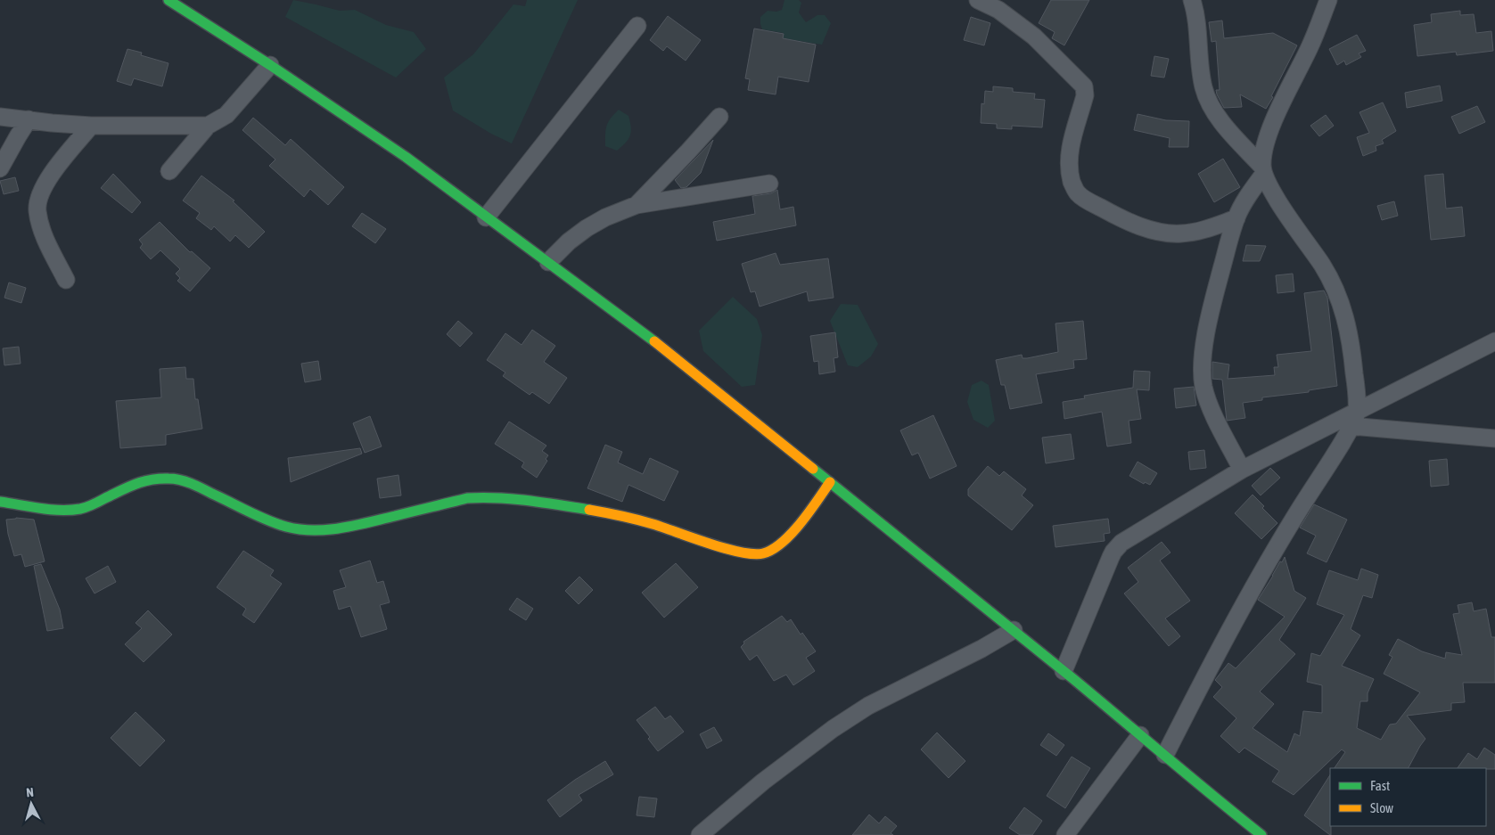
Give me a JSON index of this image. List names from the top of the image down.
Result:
{
  "legend": ["Fast", "Slow"],
  "north": "top"
}
